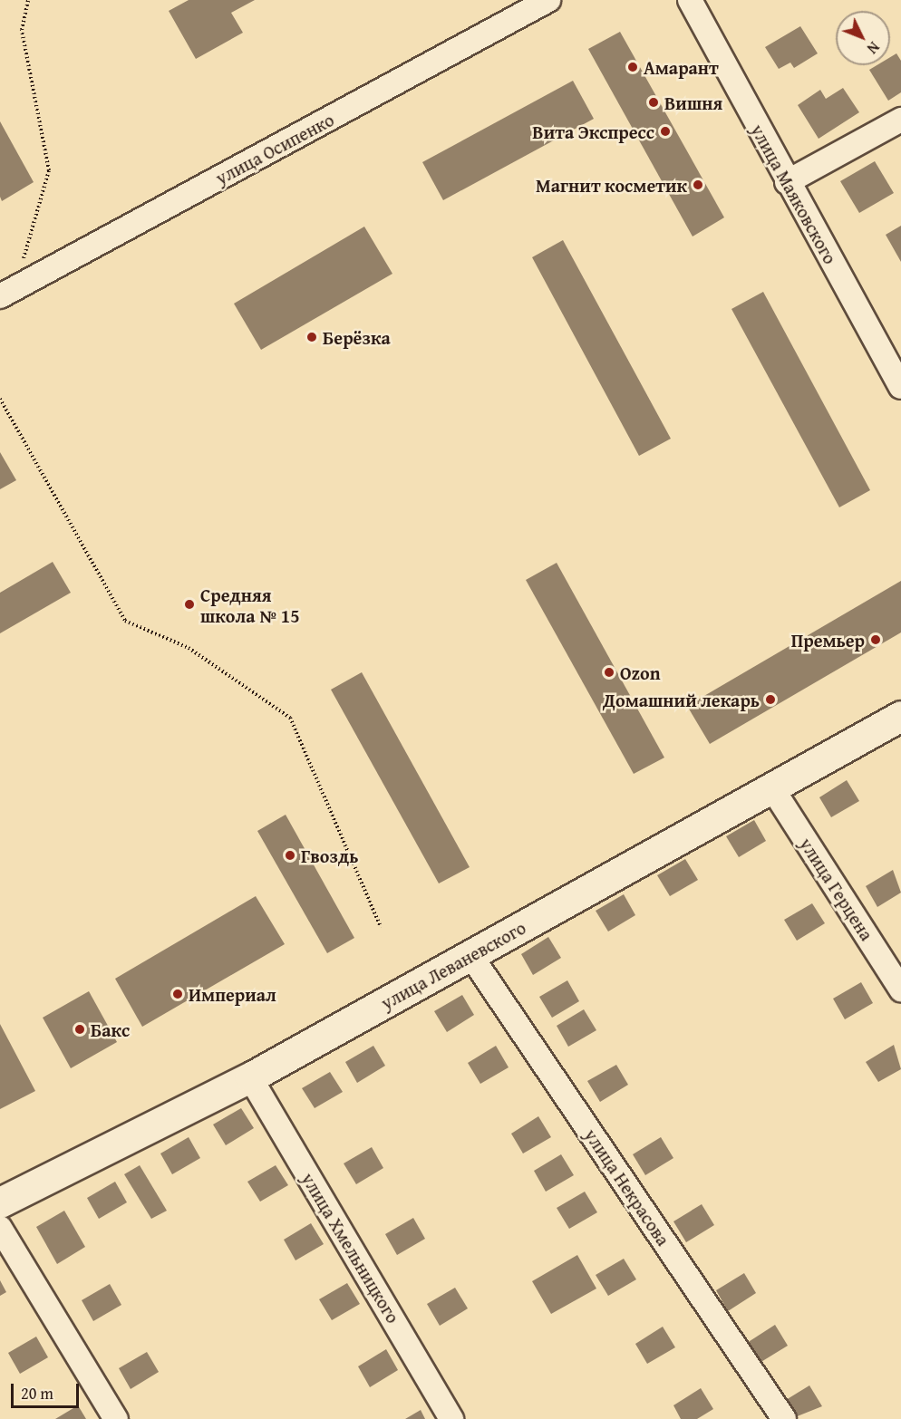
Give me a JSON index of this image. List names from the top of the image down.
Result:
{
  "streets": {
    "street": [
      "улица Осипенко",
      "улица Маяковского",
      "улица Герцена",
      "улица Леваневского",
      "улица Некрасова",
      "улица Хмельницкого"
    ]
  },
  "crossings": [
    ["улица Герцена", "улица Леваневского"],
    ["улица Леваневского", "улица Некрасова"],
    ["улица Леваневского", "улица Хмельницкого"]
  ],
  "places": [
    "Амарант",
    "Вишня",
    "Вита Экспресс",
    "Магнит косметик",
    "Берёзка",
    "Средняя школа № 15",
    "Премьер",
    "Ozon",
    "Домашний лекарь",
    "Гвоздь",
    "Империал",
    "Бакс"
  ],
  "scale_bar": "20 m",
  "north": "bottom right"
}
